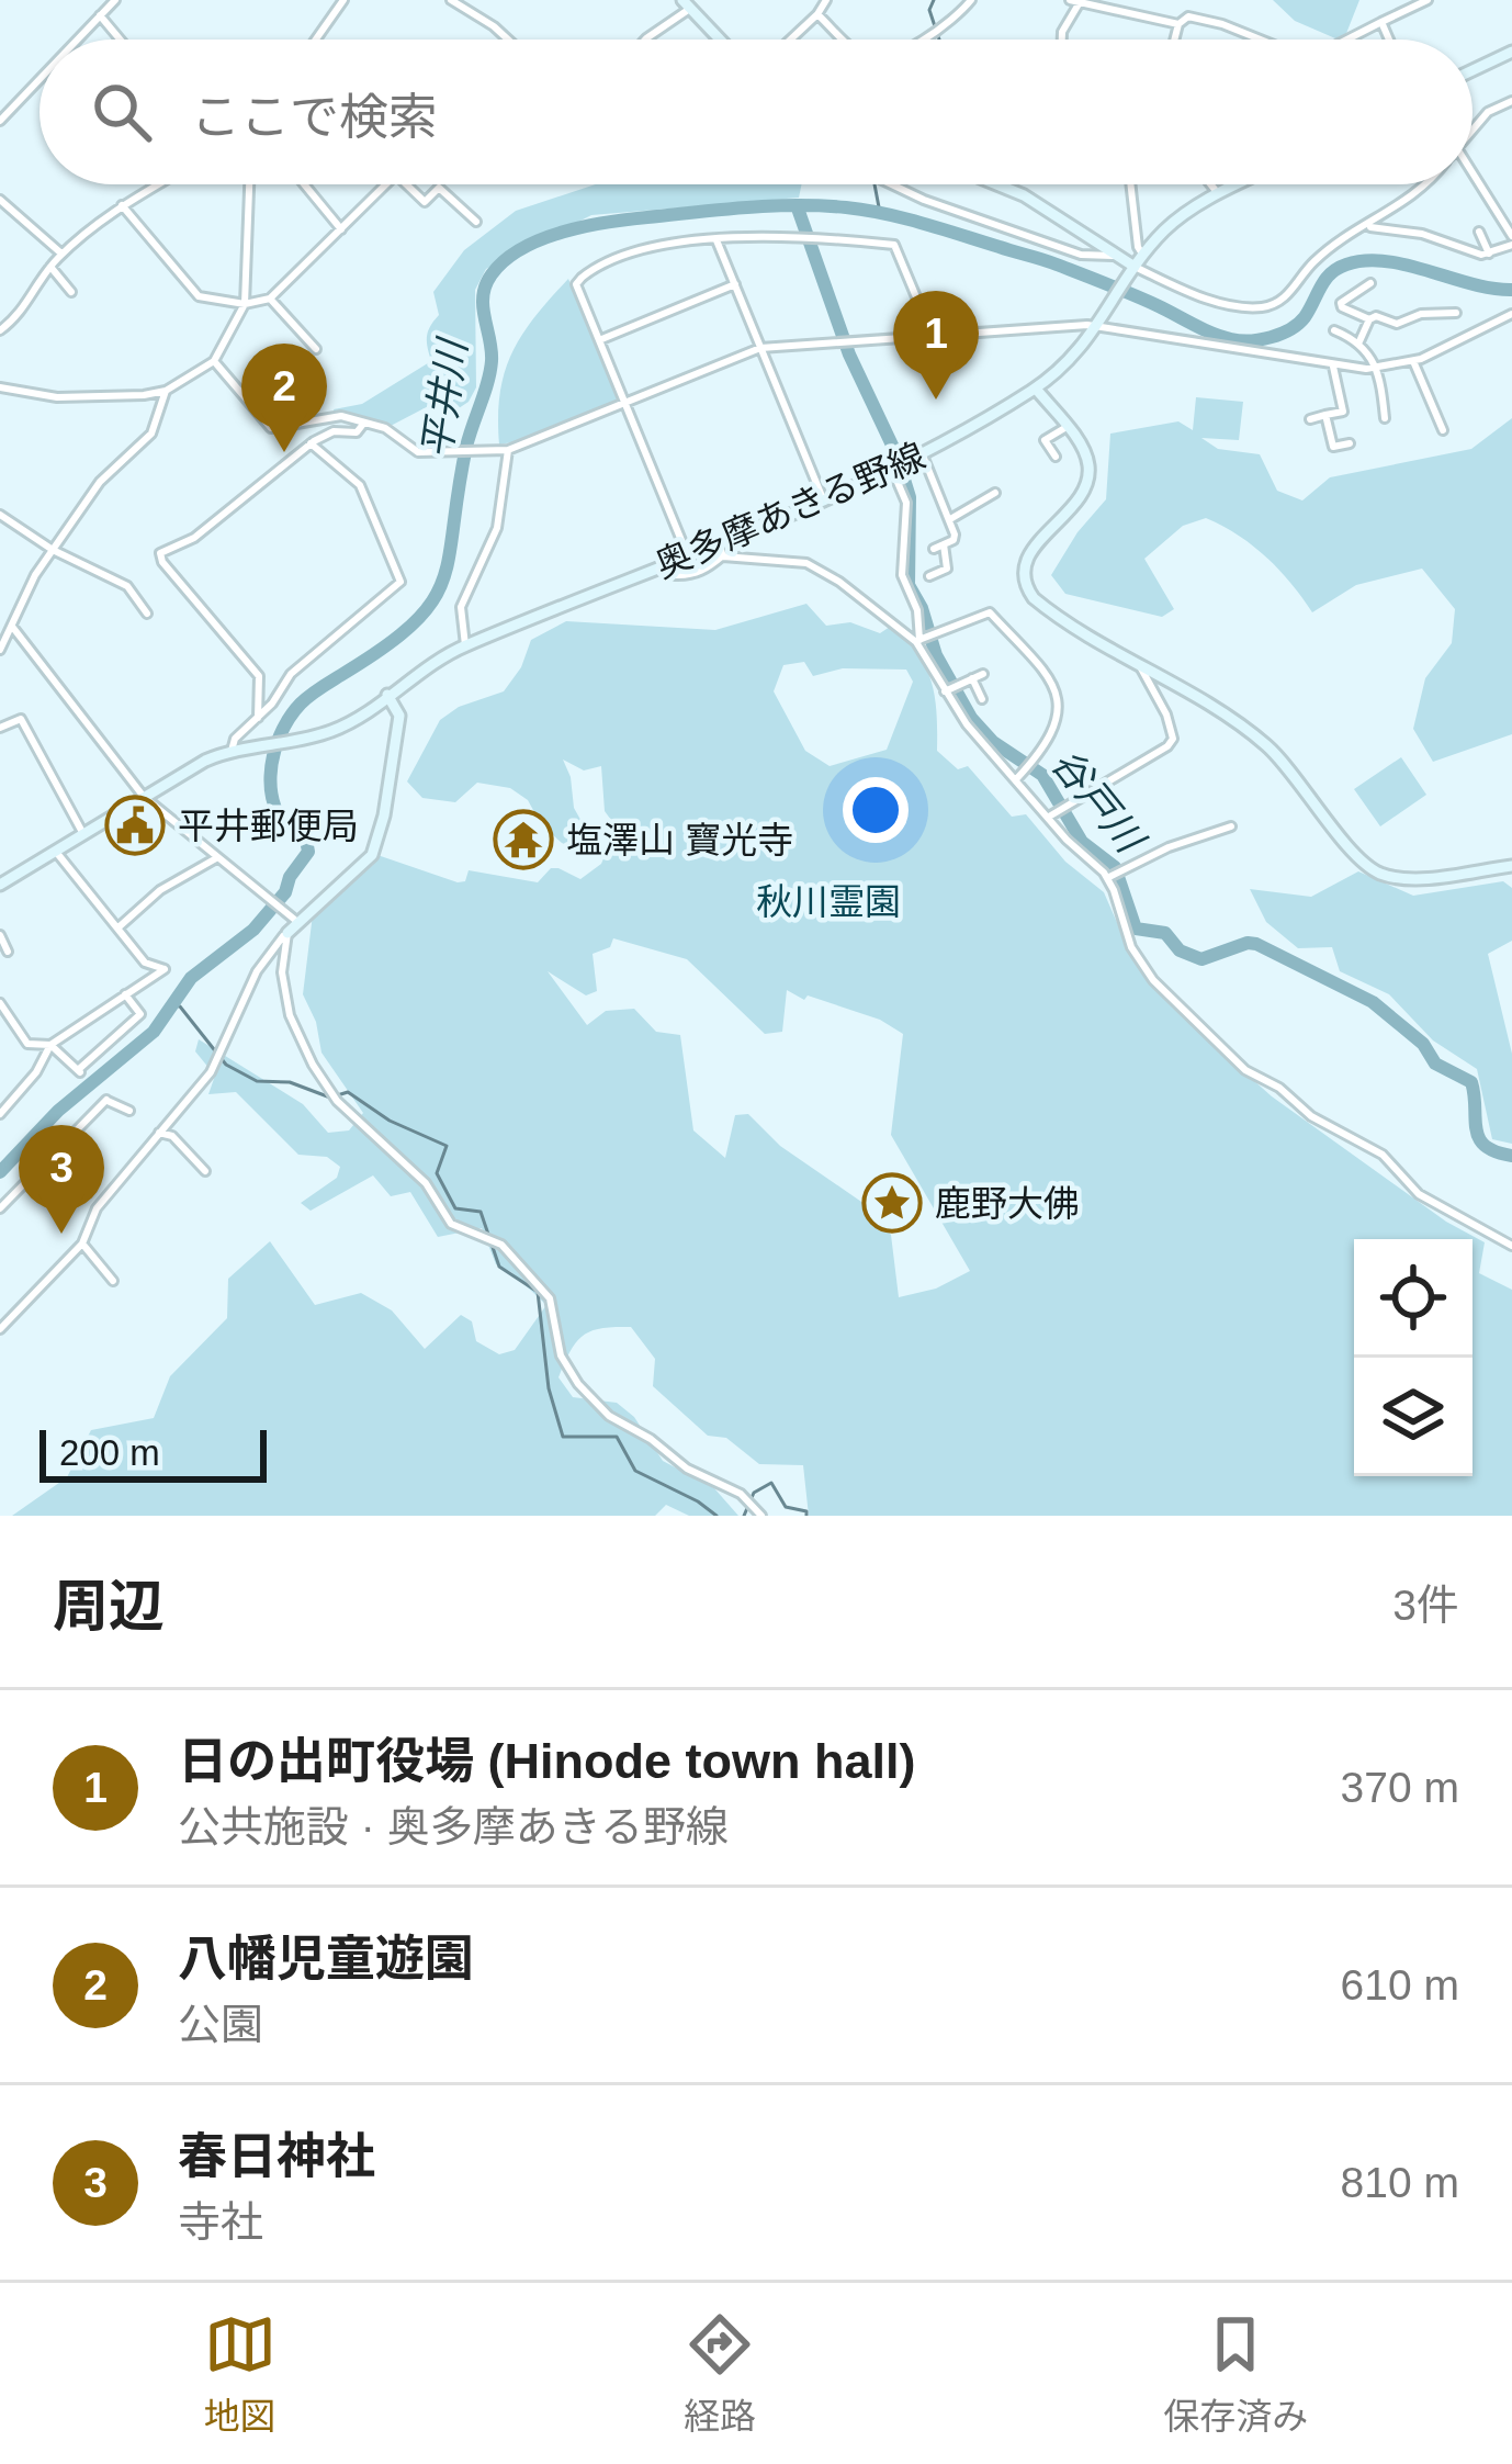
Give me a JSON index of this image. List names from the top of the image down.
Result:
{
  "streets": {
    "main road": ["奥多摩あきる野線"]
  },
  "water": ["平井川", "谷戸川"],
  "parks": ["秋川霊園"],
  "places": {
    "public building": ["平井郵便局"],
    "temple": ["塩澤山 寶光寺"],
    "place": ["鹿野大佛"]
  },
  "scale_bar": "200 m",
  "page": {
    "search": "ここで検索",
    "pins": ["1", "2", "3"],
    "scale": "200 m",
    "heading": ["周辺", "3件"],
    "list": [
      {
        "mark": "1",
        "name": "日の出町役場 (Hinode town hall)",
        "note": "公共施設 · 奥多摩あきる野線",
        "value": "370 m"
      },
      {
        "mark": "2",
        "name": "八幡児童遊園",
        "note": "公園",
        "value": "610 m"
      },
      {
        "mark": "3",
        "name": "春日神社",
        "note": "寺社",
        "value": "810 m"
      }
    ],
    "nav": ["地図", "経路", "保存済み"]
  }
}
